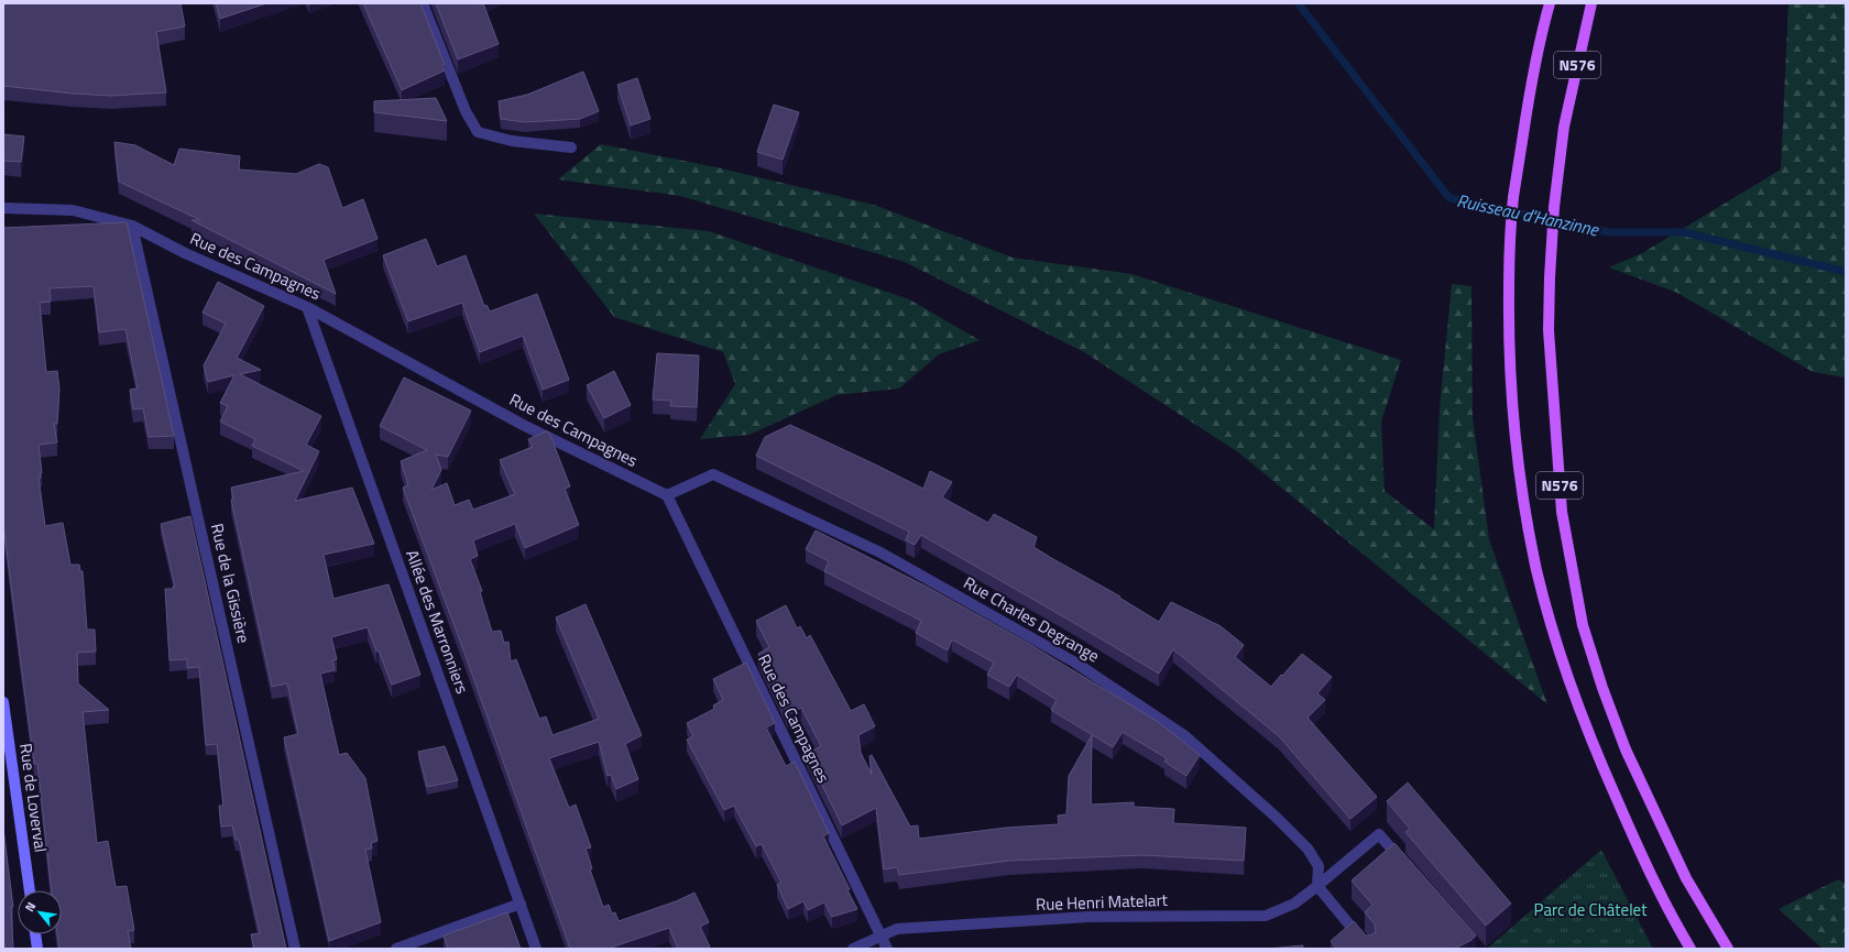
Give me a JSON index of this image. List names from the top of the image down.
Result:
{
  "streets": {
    "main road": ["N576"],
    "street": [
      "Rue des Campagnes",
      "Rue de la Gissière",
      "Rue Charles Degrange",
      "Allée des Marronniers",
      "Rue de Loverval",
      "Rue Henri Matelart"
    ]
  },
  "crossings": [
    ["Rue des Campagnes", "Rue de la Gissière"],
    ["Rue des Campagnes", "Rue Charles Degrange"],
    ["Rue des Campagnes", "Allée des Marronniers"],
    ["Rue des Campagnes", "Rue Henri Matelart"],
    ["Rue Charles Degrange", "Rue Henri Matelart"]
  ],
  "water": ["Ruisseau d'Hanzinne"],
  "parks": ["Parc de Châtelet"],
  "north": "top left"
}
